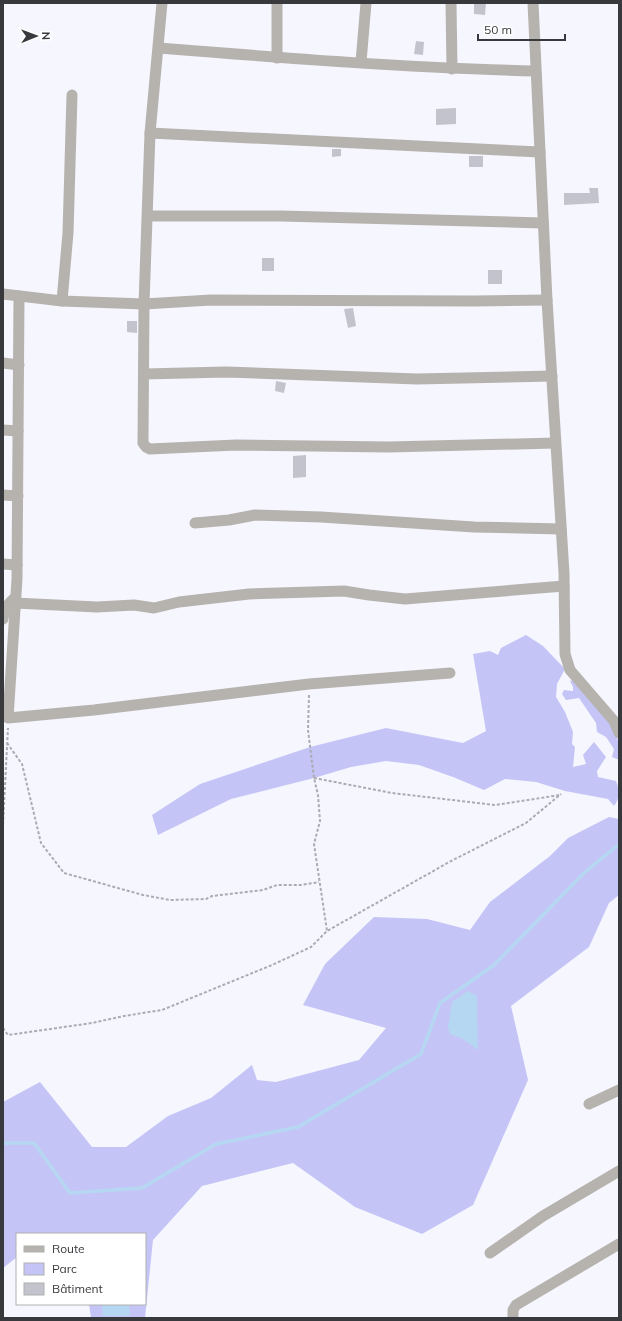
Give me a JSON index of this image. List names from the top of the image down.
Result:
{
  "legend": ["Route", "Parc", "Bâtiment"],
  "scale_bar": "50 m",
  "north": "right"
}
